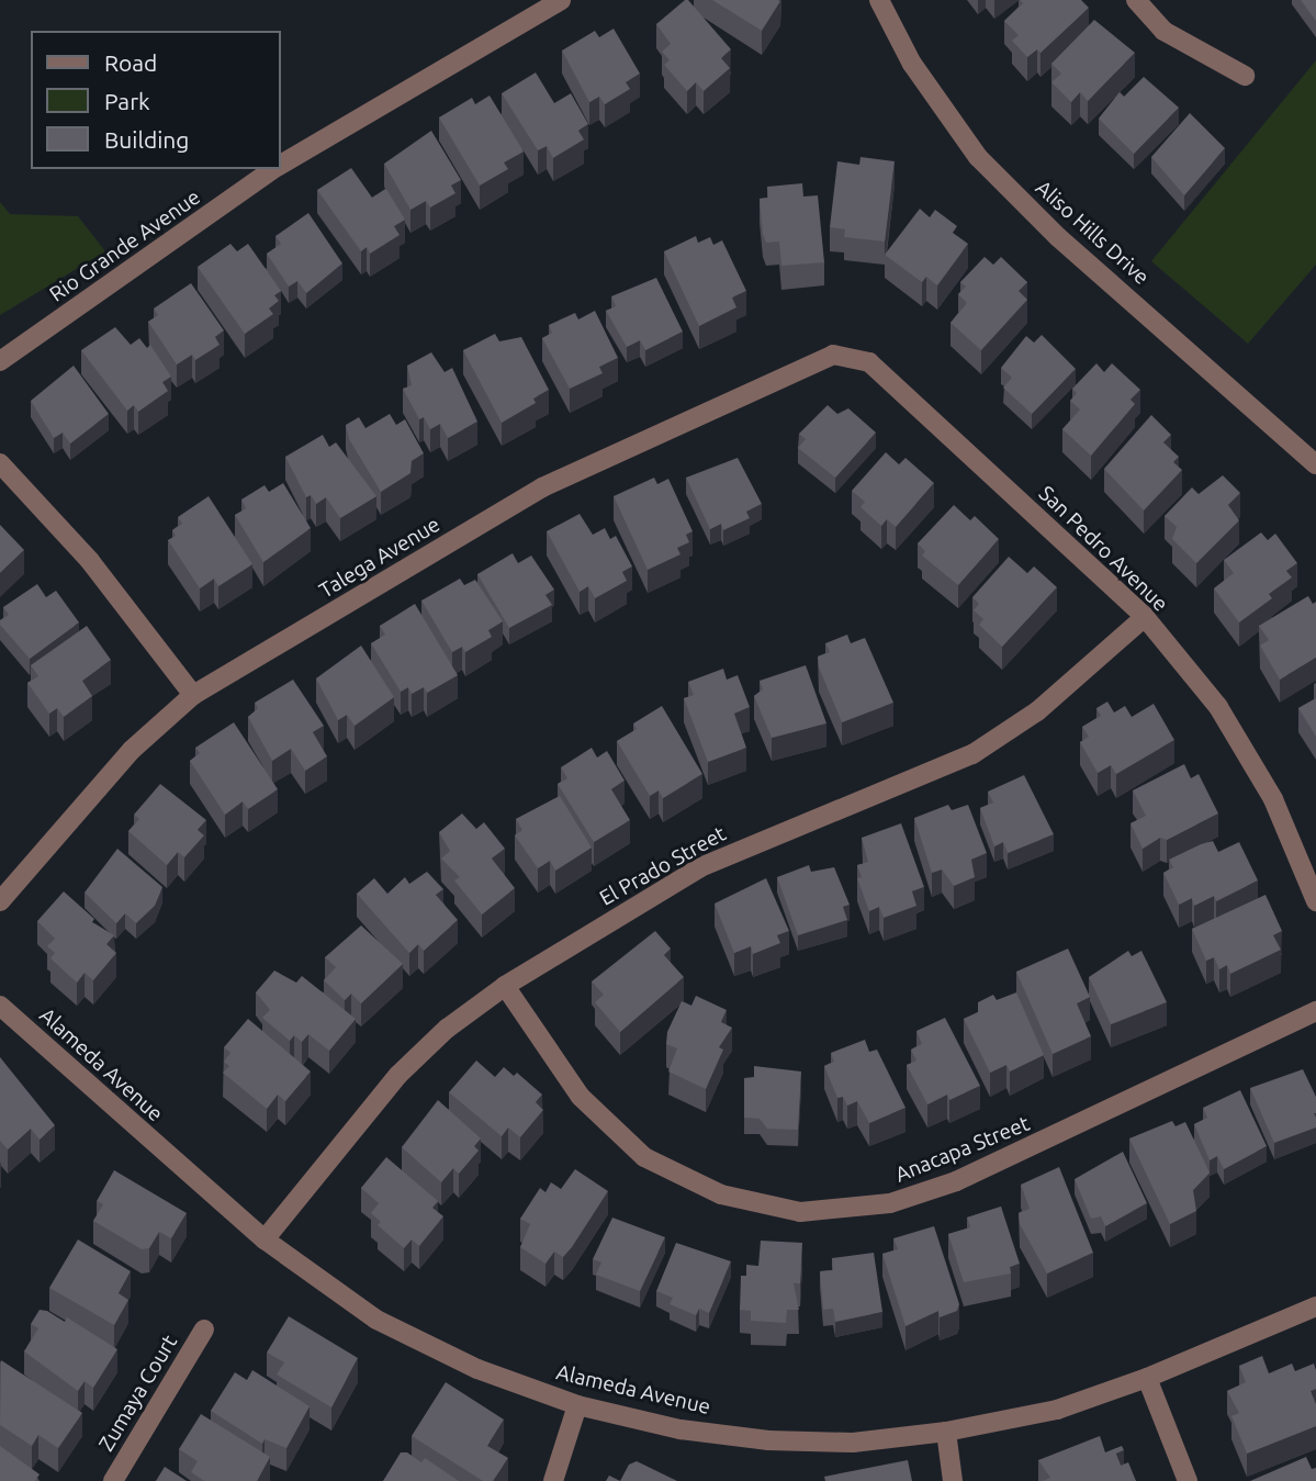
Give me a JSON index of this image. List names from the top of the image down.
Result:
{
  "streets": {
    "street": [
      "Aliso Hills Drive",
      "Rio Grande Avenue",
      "San Pedro Avenue",
      "Talega Avenue",
      "El Prado Street",
      "Alameda Avenue",
      "Anacapa Street",
      "Zumaya Court"
    ]
  },
  "crossings": [
    ["San Pedro Avenue", "Talega Avenue"],
    ["San Pedro Avenue", "El Prado Street"],
    ["El Prado Street", "Alameda Avenue"],
    ["El Prado Street", "Anacapa Street"]
  ],
  "legend": ["Road", "Park", "Building"]
}
